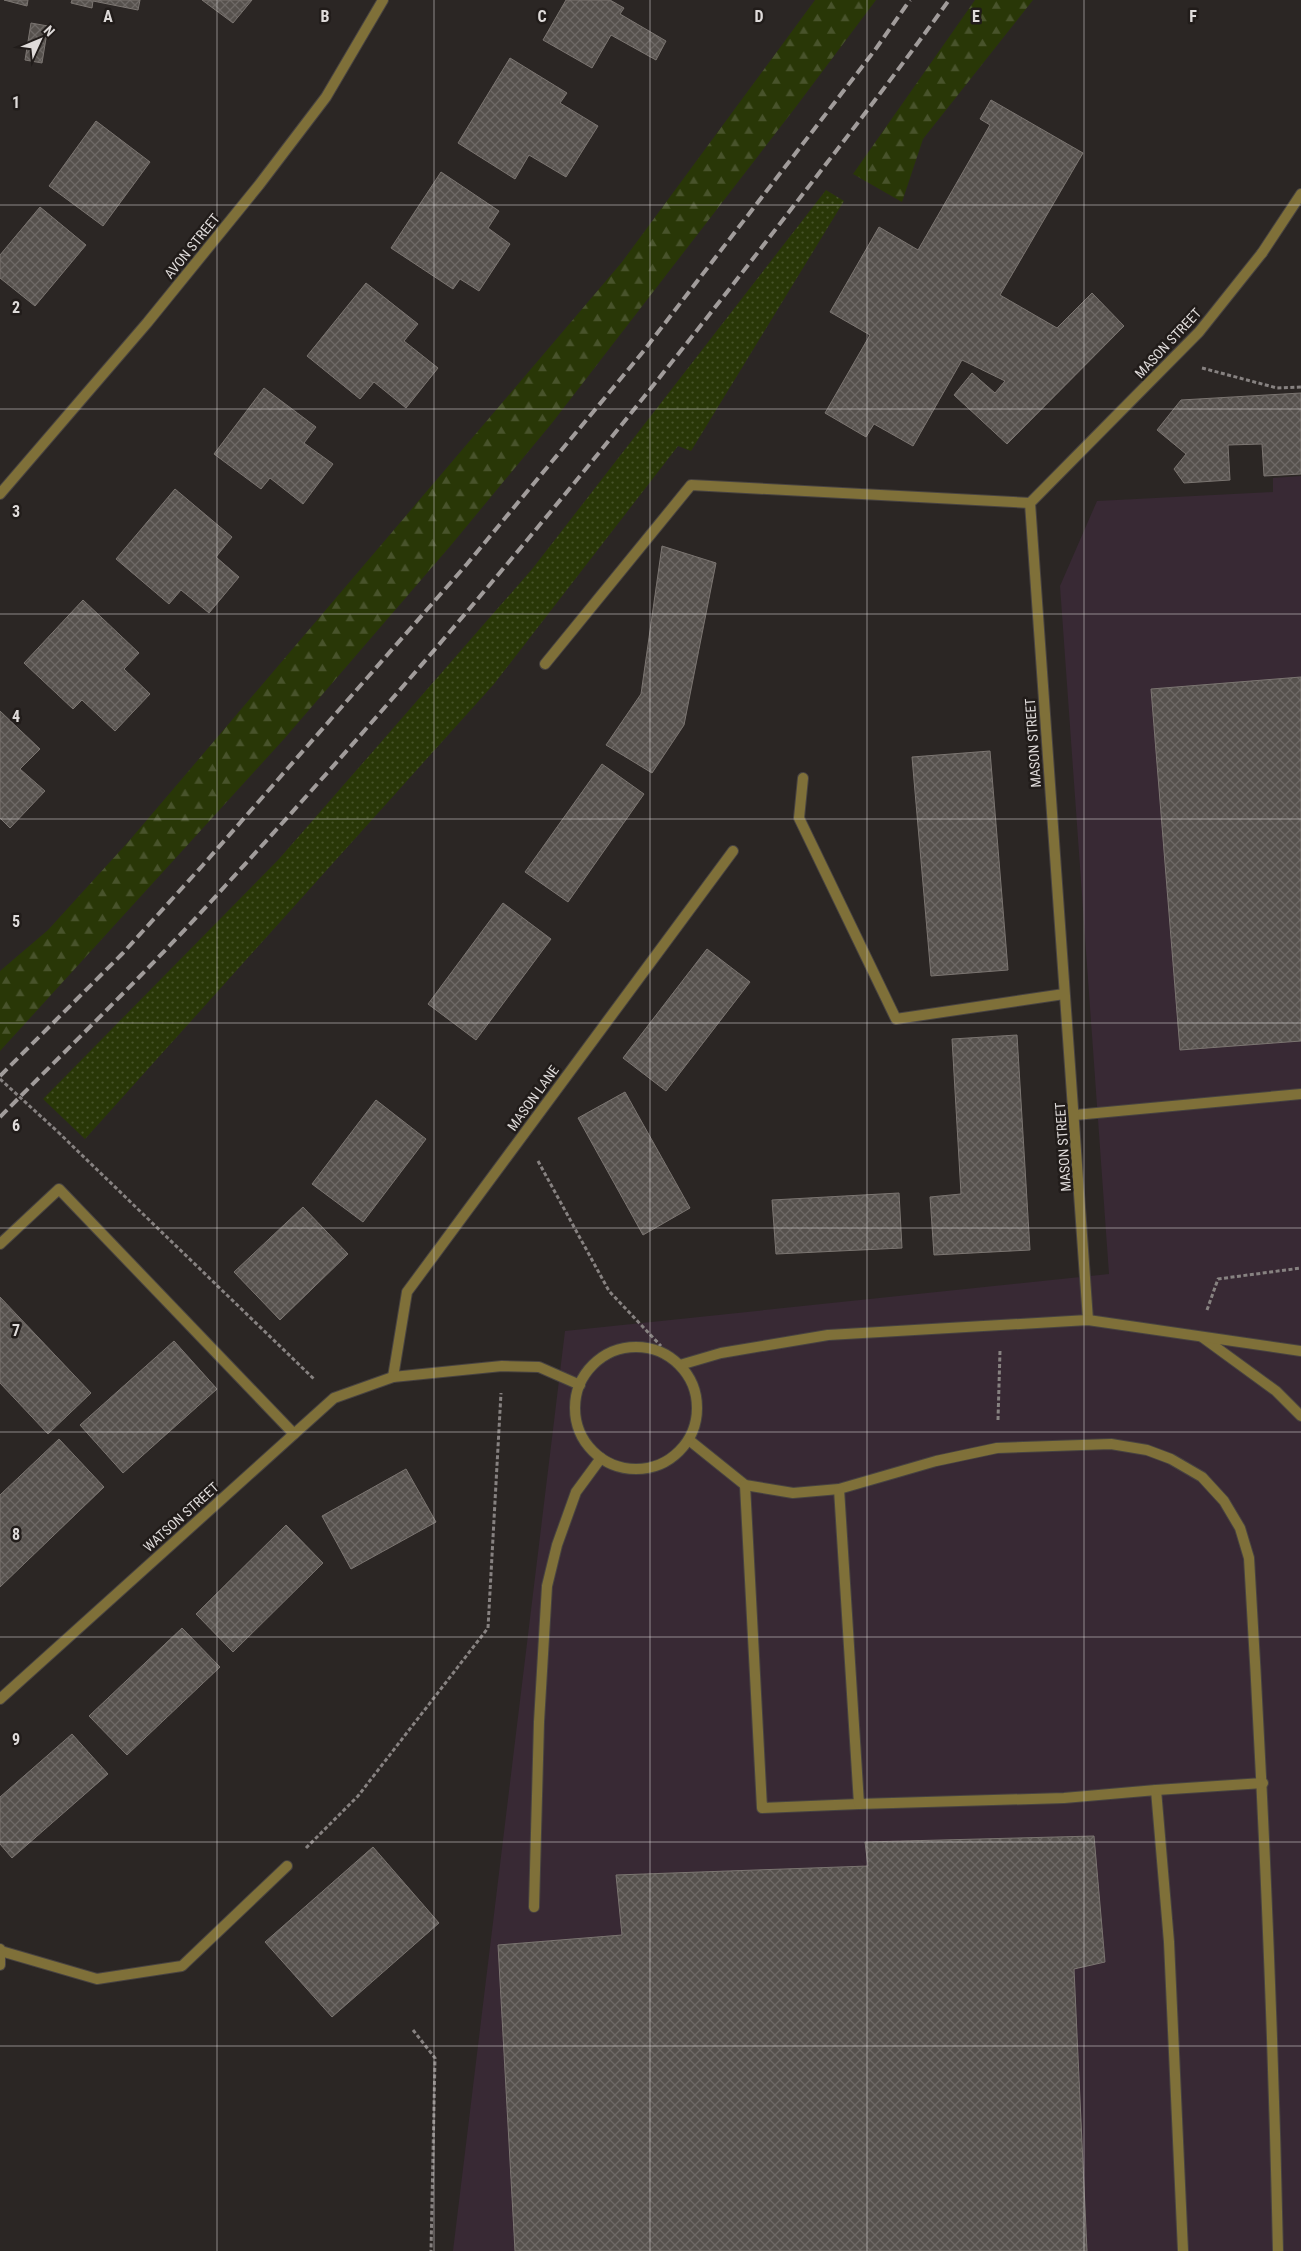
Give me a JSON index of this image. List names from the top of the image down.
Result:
{
  "streets": {
    "street": [
      "AVON STREET",
      "MASON STREET",
      "MASON LANE",
      "WATSON STREET"
    ]
  },
  "crossings": [
    ["MASON LANE", "WATSON STREET"]
  ],
  "north": "top right",
  "grid": {
    "columns": [
      "A",
      "B",
      "C",
      "D",
      "E",
      "F"
    ],
    "rows": [
      "1",
      "2",
      "3",
      "4",
      "5",
      "6",
      "7",
      "8",
      "9"
    ]
  }
}
